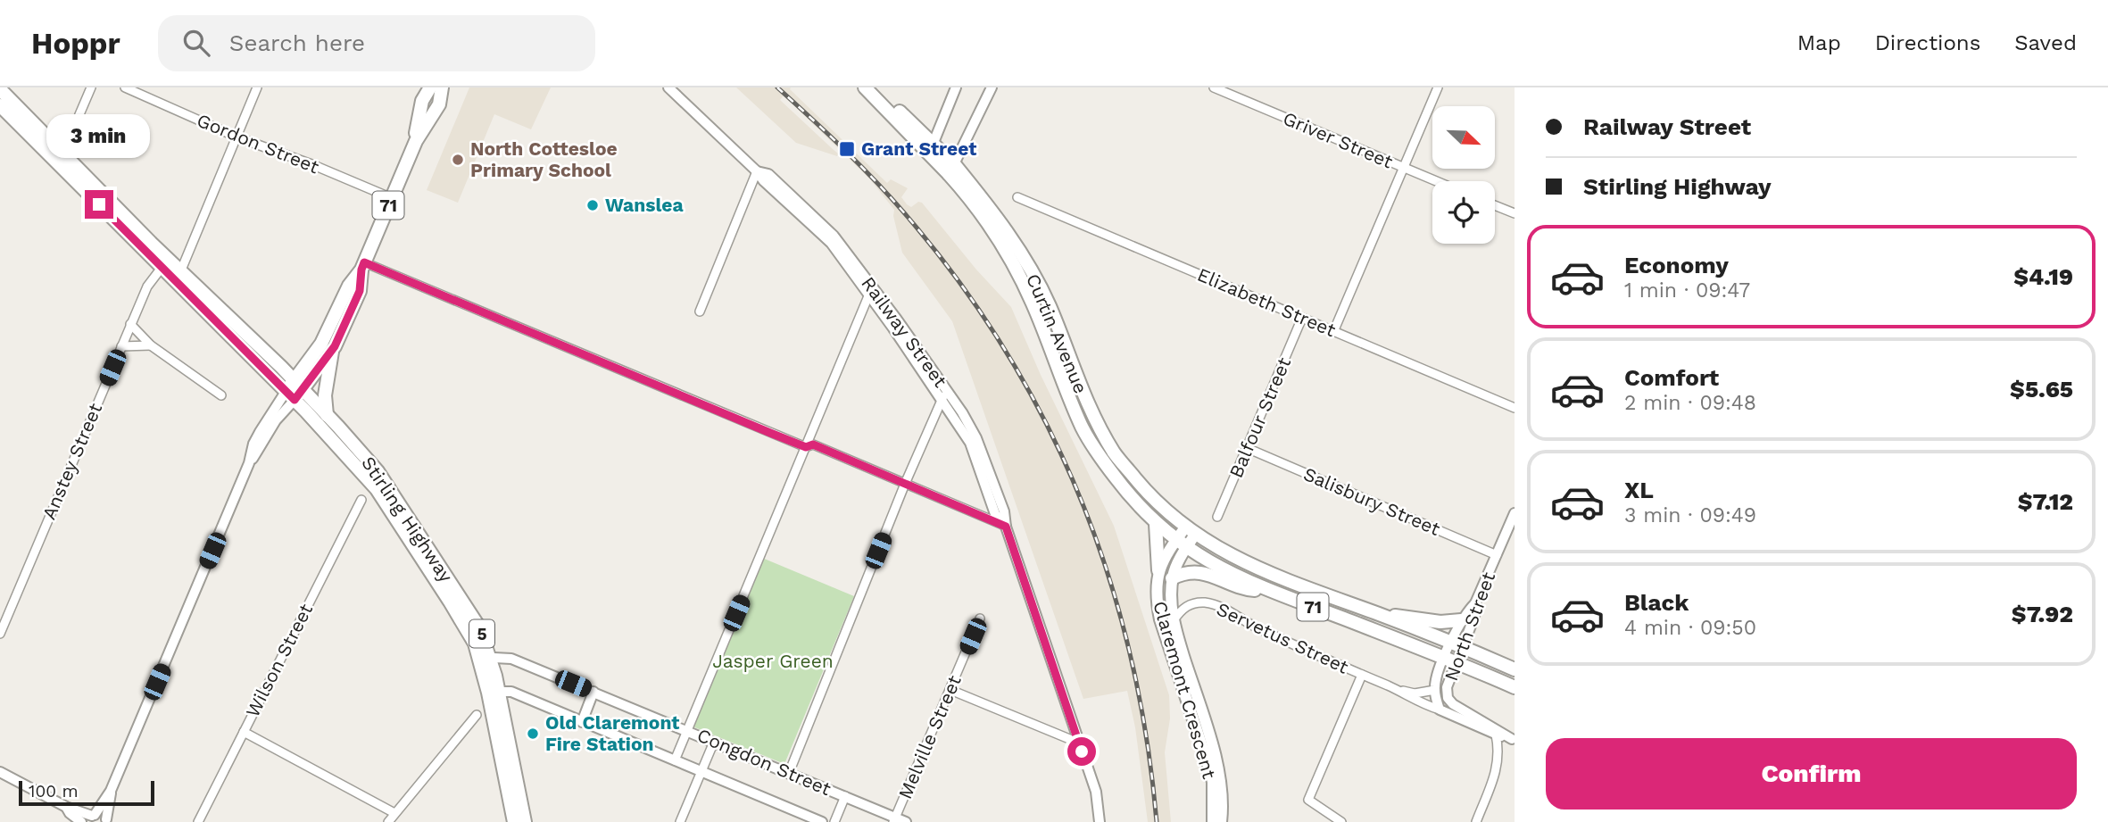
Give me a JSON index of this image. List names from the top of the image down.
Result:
{
  "streets": {
    "main road": [
      "71",
      "Curtin Avenue",
      "Stirling Highway",
      "5",
      "Claremont Crescent"
    ],
    "street": [
      "Griver Street",
      "Gordon Street",
      "Elizabeth Street",
      "Railway Street",
      "Balfour Street",
      "Anstey Street",
      "Salisbury Street",
      "North Street",
      "Servetus Street",
      "Wilson Street",
      "Melville Street",
      "Congdon Street"
    ]
  },
  "crossings": [
    ["Gordon Street", "71"],
    ["71", "Curtin Avenue"],
    ["71", "Stirling Highway"],
    ["71", "North Street"],
    ["71", "Claremont Crescent"],
    ["Elizabeth Street", "Balfour Street"],
    ["Curtin Avenue", "Claremont Crescent"],
    ["Balfour Street", "Salisbury Street"],
    ["Anstey Street", "Stirling Highway"],
    ["Salisbury Street", "North Street"],
    ["Stirling Highway", "Congdon Street"],
    ["North Street", "Servetus Street"],
    ["Servetus Street", "Claremont Crescent"],
    ["Melville Street", "Congdon Street"]
  ],
  "parks": ["Jasper Green"],
  "places": {
    "transit": ["Grant Street"],
    "other": ["North Cottesloe Primary School", "Wanslea", "Old Claremont Fire Station"]
  },
  "scale_bar": "100 m",
  "north": "bottom right",
  "page": {
    "header": "Hoppr",
    "search": "Search here",
    "nav": ["Map", "Directions", "Saved"],
    "banner": ["Railway Street", "Stirling Highway"],
    "bubble": "3 min",
    "list": [
      {
        "name": "Economy",
        "note": "1 min · 09:47",
        "value": "$4.19"
      },
      {
        "name": "Comfort",
        "note": "2 min · 09:48",
        "value": "$5.65"
      },
      {
        "name": "XL",
        "note": "3 min · 09:49",
        "value": "$7.12"
      },
      {
        "name": "Black",
        "note": "4 min · 09:50",
        "value": "$7.92"
      }
    ],
    "buttons": "Confirm",
    "scale": "100 m"
  }
}
